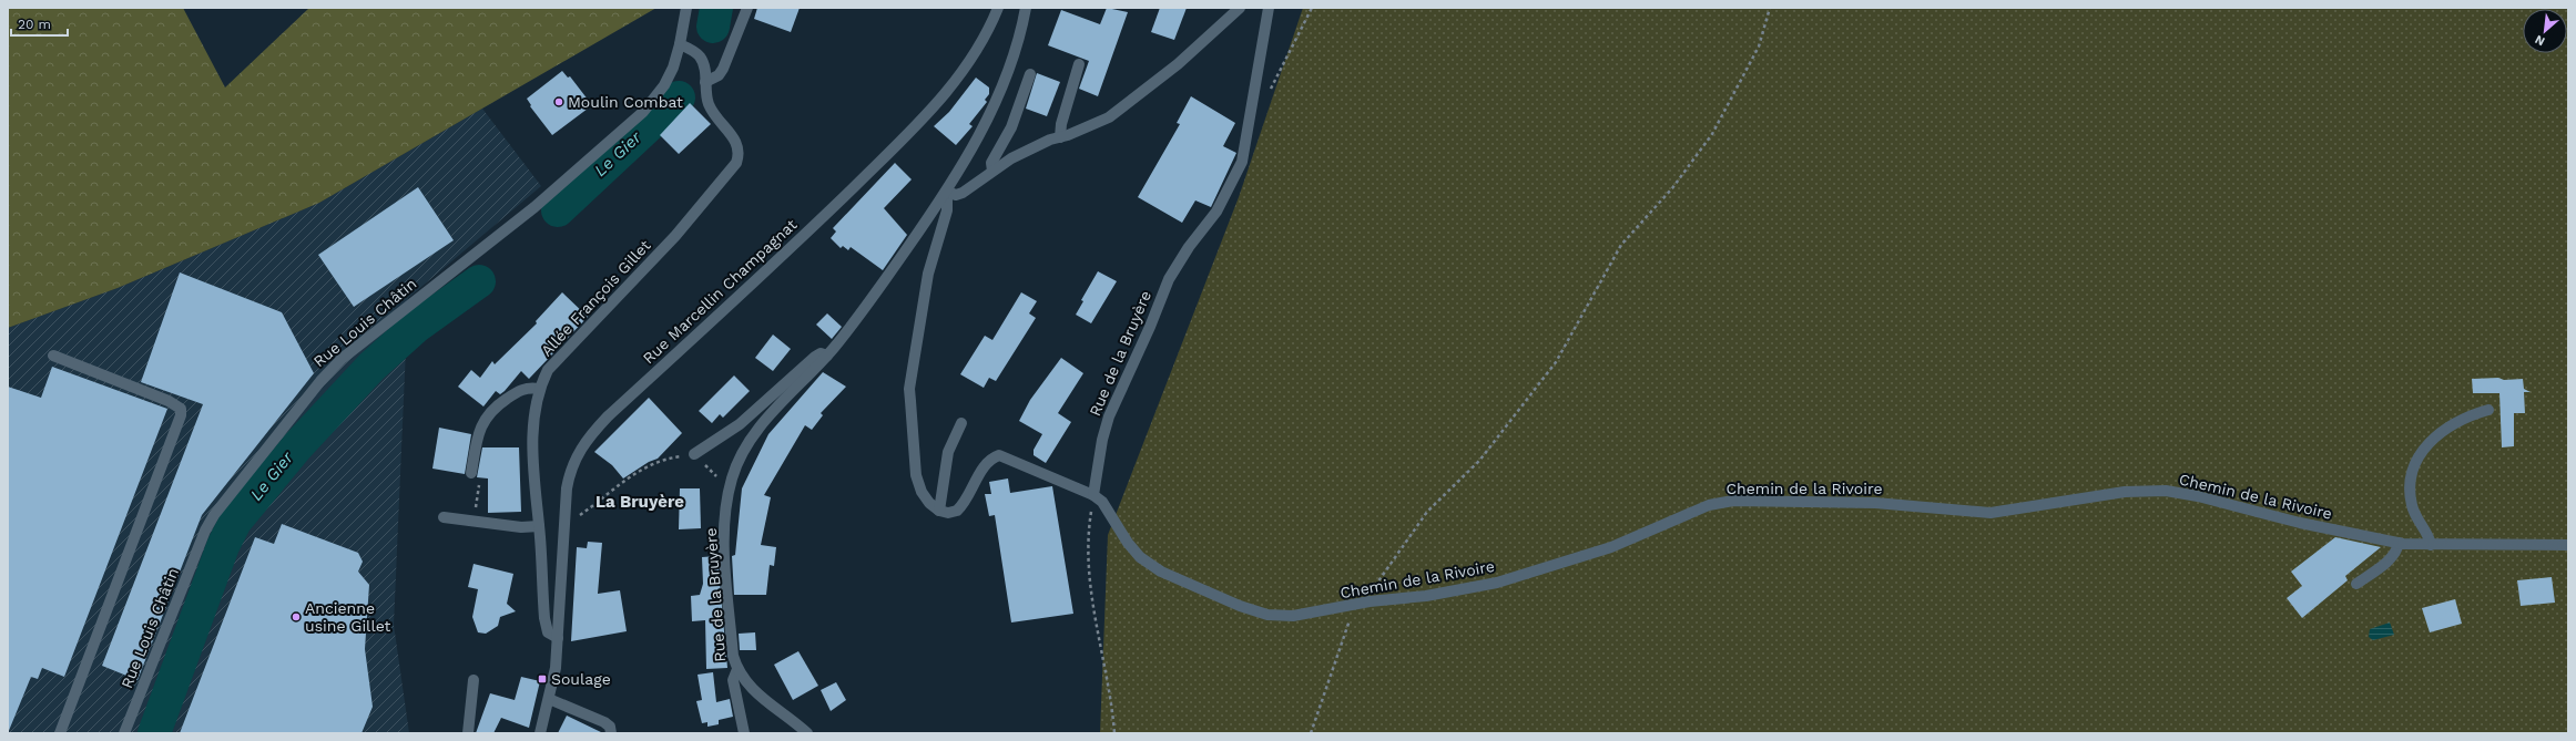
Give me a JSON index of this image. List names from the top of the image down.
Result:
{
  "streets": {
    "street": [
      "Rue Marcellin Champagnat",
      "Allée François Gillet",
      "Rue Louis Châtin",
      "Rue de la Bruyère",
      "Chemin de la Rivoire"
    ]
  },
  "crossings": [
    ["Rue Marcellin Champagnat", "Allée François Gillet"],
    ["Allée François Gillet", "Rue Louis Châtin"],
    ["Rue de la Bruyère", "Chemin de la Rivoire"]
  ],
  "districts": ["La Bruyère"],
  "water": ["Le Gier"],
  "places": {
    "other": ["Moulin Combat", "Ancienne usine Gillet"],
    "transit": ["Soulage"]
  },
  "scale_bar": "20 m",
  "north": "bottom left"
}
